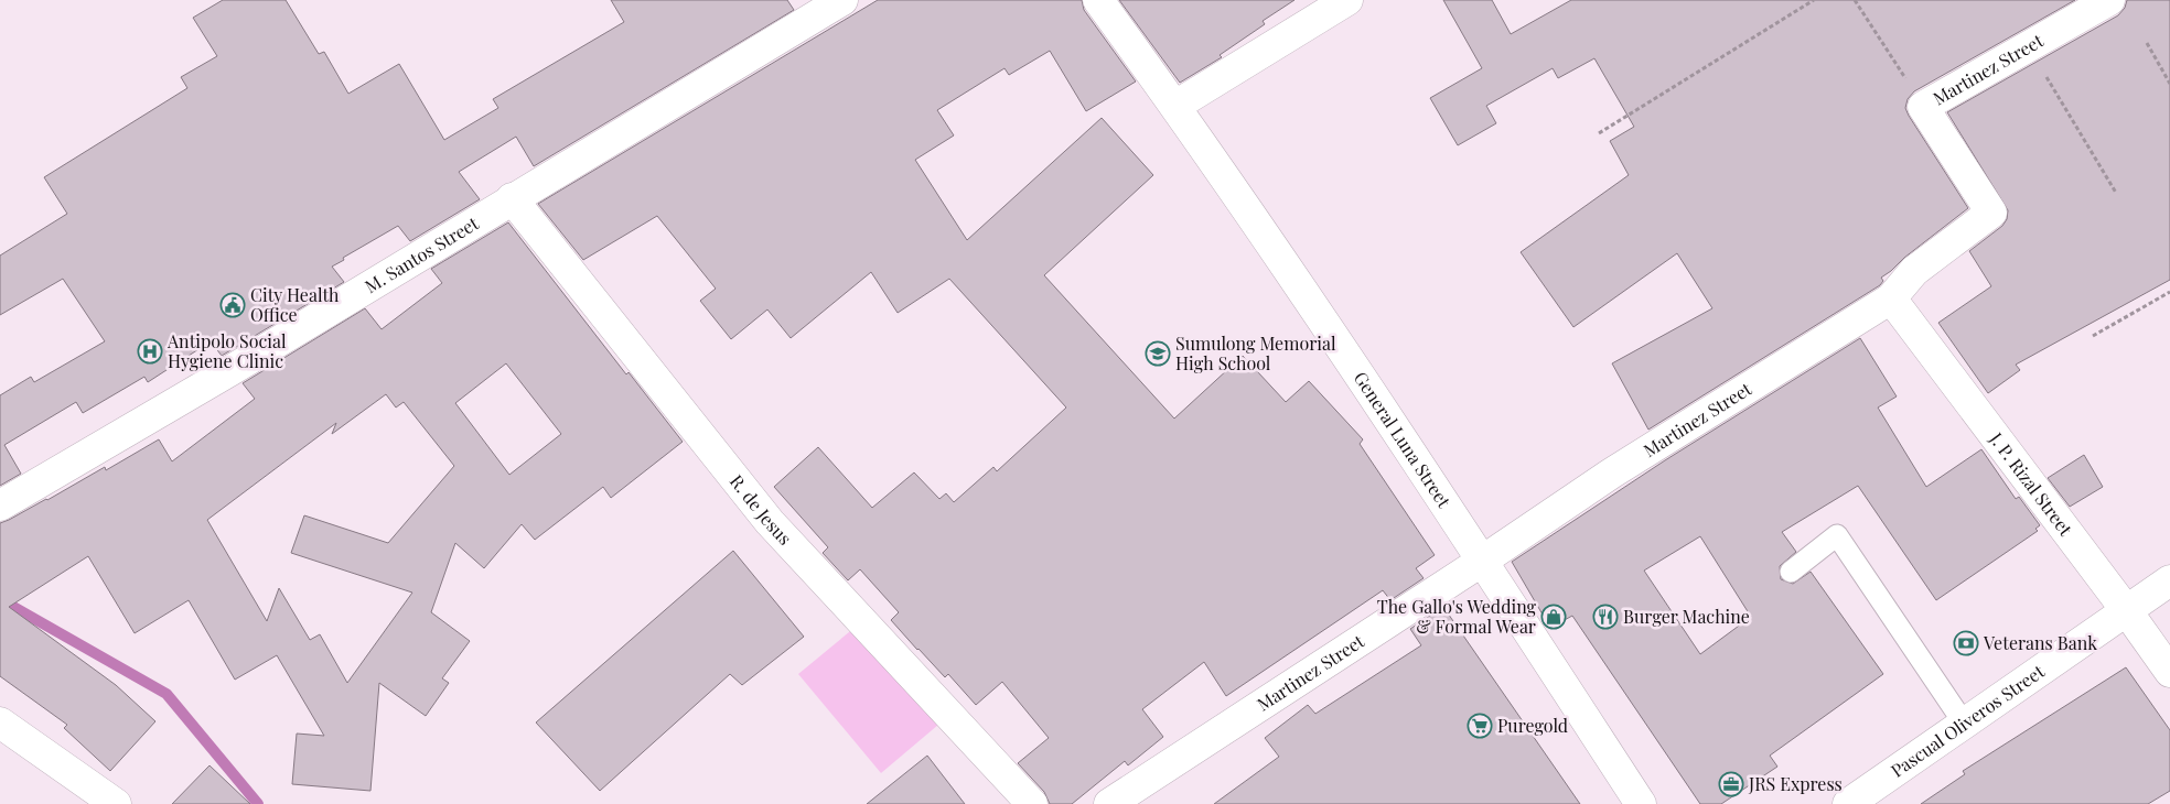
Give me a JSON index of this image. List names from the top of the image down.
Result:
{
  "streets": {
    "street": [
      "Martinez Street",
      "M. Santos Street",
      "General Luna Street",
      "J. P. Rizal Street",
      "R. de Jesus",
      "Pascual Oliveros Street"
    ]
  },
  "crossings": [
    ["Martinez Street", "General Luna Street"],
    ["Martinez Street", "J. P. Rizal Street"],
    ["M. Santos Street", "R. de Jesus"],
    ["J. P. Rizal Street", "Pascual Oliveros Street"]
  ],
  "places": {
    "public building": ["City Health Office"],
    "hospital": ["Antipolo Social Hygiene Clinic"],
    "school or university": ["Sumulong Memorial High School"],
    "shop": ["The Gallo's Wedding & Formal Wear"],
    "restaurant": ["Burger Machine"],
    "bank": ["Veterans Bank"],
    "supermarket": ["Puregold"],
    "office": ["JRS Express"]
  }
}
